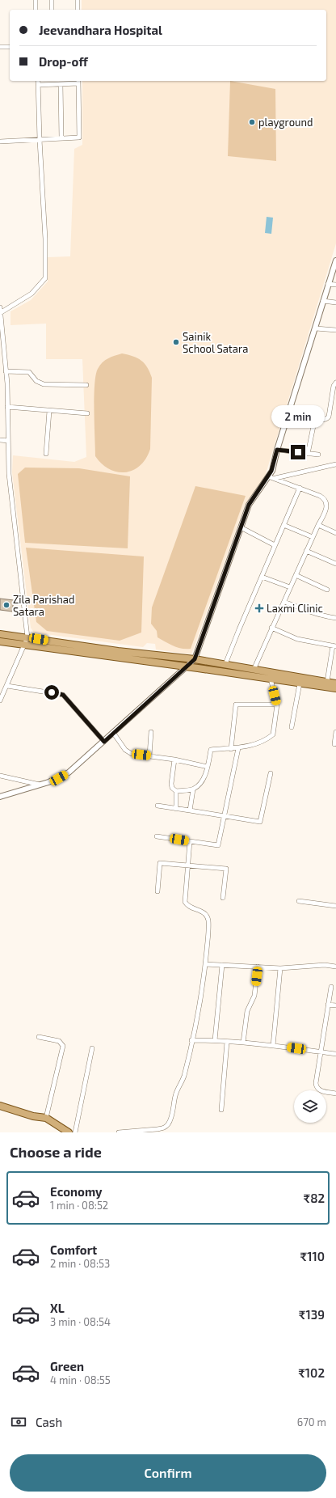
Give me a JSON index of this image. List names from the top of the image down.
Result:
{
  "places": {
    "other": ["playground", "Sainik School Satara", "Zila Parishad Satara"],
    "health": ["Laxmi Clinic"]
  },
  "page": {
    "banner": ["Jeevandhara Hospital", "Drop-off"],
    "bubble": "2 min",
    "heading": "Choose a ride",
    "list": [
      {
        "name": "Economy",
        "note": "1 min · 08:52",
        "value": "₹82"
      },
      {
        "name": "Comfort",
        "note": "2 min · 08:53",
        "value": "₹110"
      },
      {
        "name": "XL",
        "note": "3 min · 08:54",
        "value": "₹139"
      },
      {
        "name": "Green",
        "note": "4 min · 08:55",
        "value": "₹102"
      }
    ],
    "pay": ["Cash", "670 m"],
    "buttons": "Confirm"
  }
}
